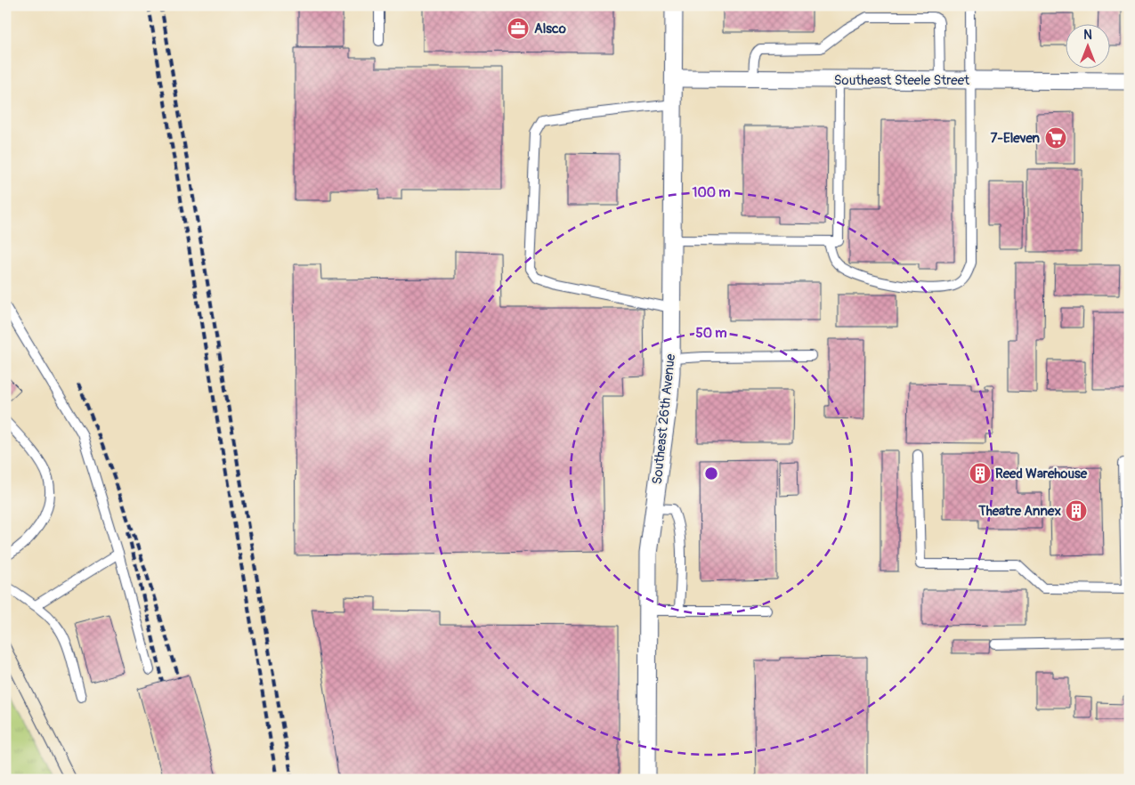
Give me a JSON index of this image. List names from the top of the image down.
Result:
{
  "streets": {
    "street": ["Southeast Steele Street", "Southeast 26th Avenue"]
  },
  "crossings": [
    ["Southeast Steele Street", "Southeast 26th Avenue"]
  ],
  "places": {
    "office": ["Alsco"],
    "supermarket": ["7-Eleven"],
    "building": ["Reed Warehouse", "Theatre Annex"]
  },
  "north": "top",
  "rings": ["100 m", "50 m"]
}
